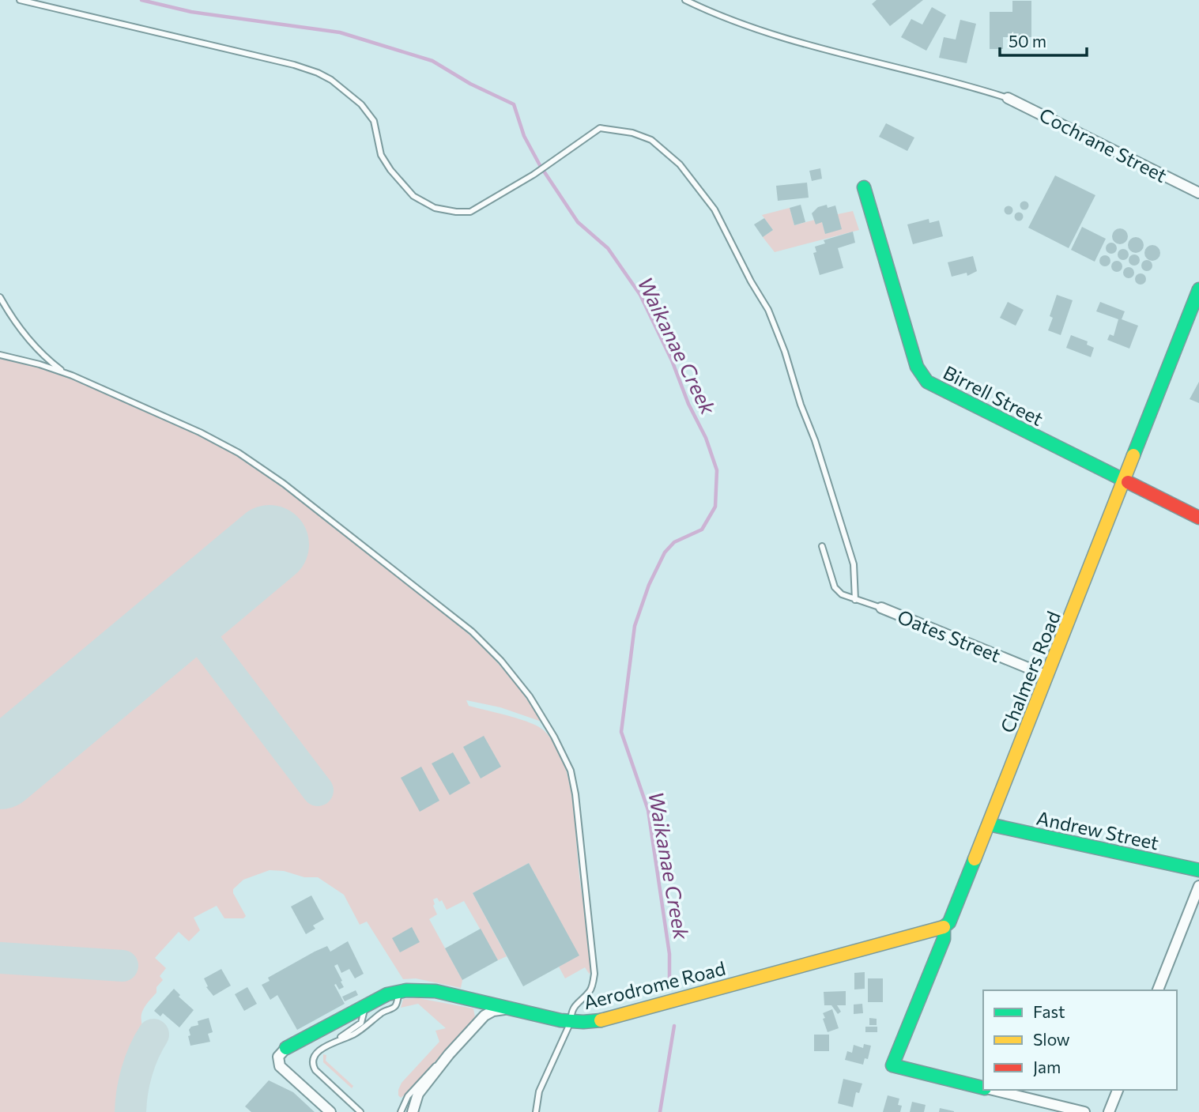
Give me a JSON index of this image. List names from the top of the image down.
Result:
{
  "streets": {
    "street": [
      "Cochrane Street",
      "Birrell Street",
      "Oates Street",
      "Chalmers Road",
      "Andrew Street",
      "Aerodrome Road"
    ]
  },
  "crossings": [
    ["Birrell Street", "Chalmers Road"],
    ["Oates Street", "Chalmers Road"],
    ["Chalmers Road", "Andrew Street"],
    ["Chalmers Road", "Aerodrome Road"]
  ],
  "water": ["Waikanae Creek"],
  "legend": ["Fast", "Slow", "Jam"],
  "scale_bar": "50 m"
}
